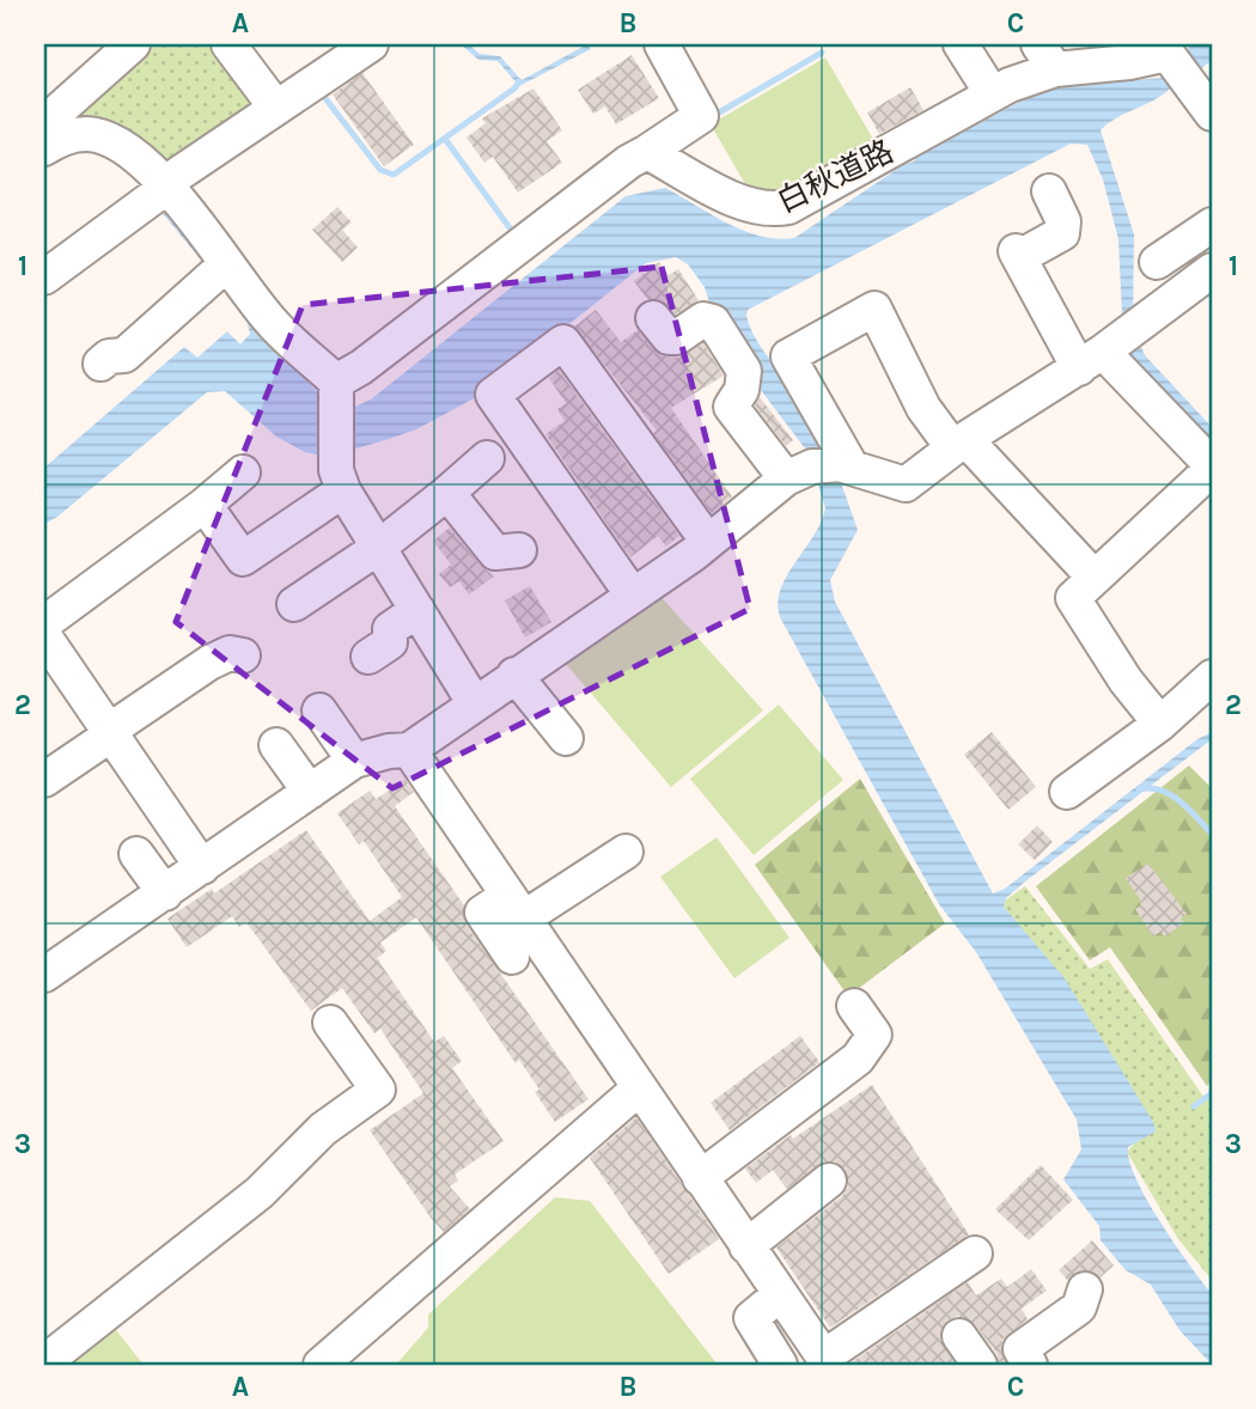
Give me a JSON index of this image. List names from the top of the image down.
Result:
{
  "streets": {
    "street": ["白秋道路"]
  },
  "grid": {
    "columns": ["A", "B", "C"],
    "rows": ["1", "2", "3"]
  }
}
